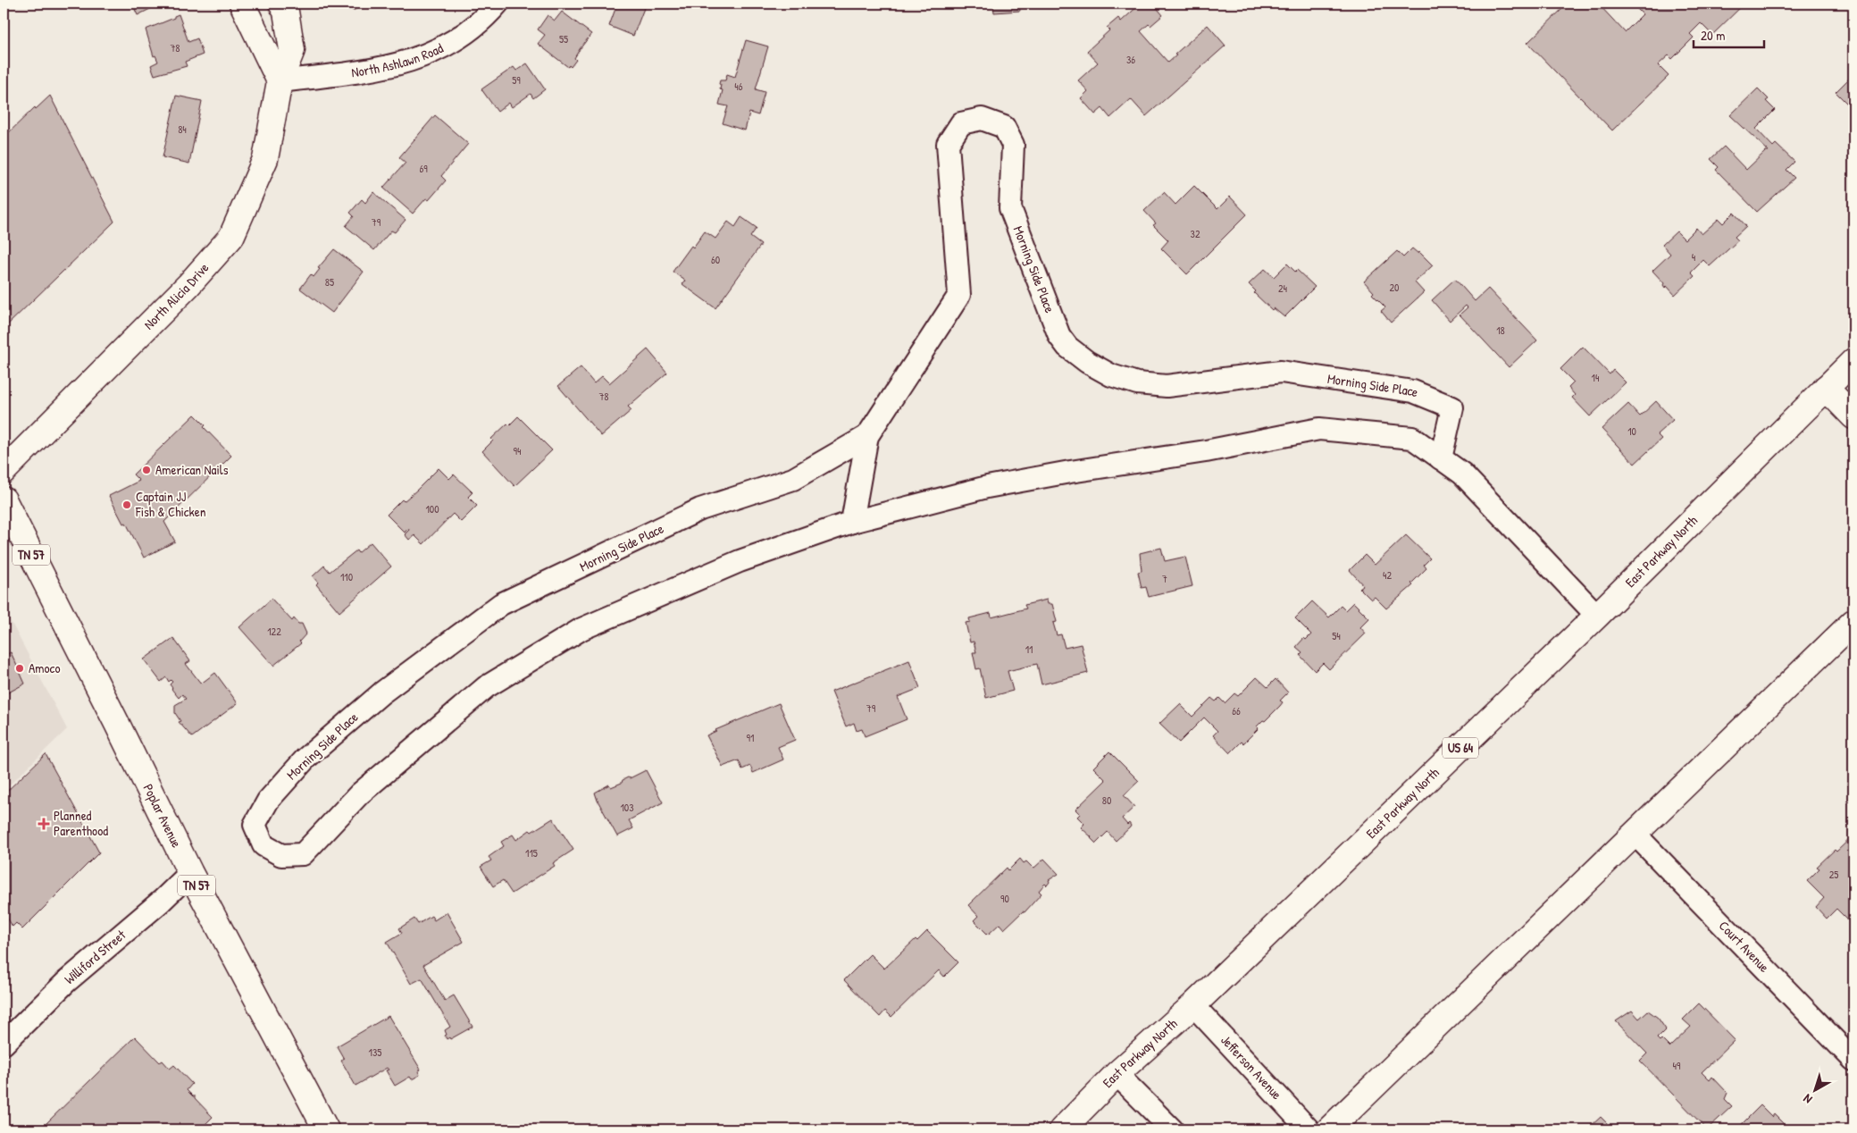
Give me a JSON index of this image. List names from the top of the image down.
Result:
{
  "streets": {
    "main road": [
      "North Alicia Drive",
      "East Parkway North",
      "TN 57",
      "US 64",
      "Poplar Avenue"
    ],
    "street": [
      "North Ashlawn Road",
      "Morning Side Place",
      "Court Avenue",
      "Williford Street",
      "Jefferson Avenue"
    ]
  },
  "crossings": [
    ["North Ashlawn Road", "North Alicia Drive"],
    ["Morning Side Place", "East Parkway North"],
    ["East Parkway North", "Jefferson Avenue"],
    ["Poplar Avenue", "Williford Street"]
  ],
  "places": {
    "other": ["American Nails", "Captain JJ Fish & Chicken", "Amoco"],
    "health": ["Planned Parenthood"]
  },
  "house_numbers": [
    "55",
    "78",
    "36",
    "59",
    "46",
    "84",
    "69",
    "79",
    "32",
    "4",
    "60",
    "85",
    "20",
    "24",
    "18",
    "14",
    "78",
    "10",
    "94",
    "100",
    "42",
    "110",
    "7",
    "122",
    "54",
    "11",
    "79",
    "66",
    "91",
    "80",
    "103",
    "115",
    "25",
    "90",
    "135",
    "49"
  ],
  "scale_bar": "20 m",
  "north": "bottom left"
}
